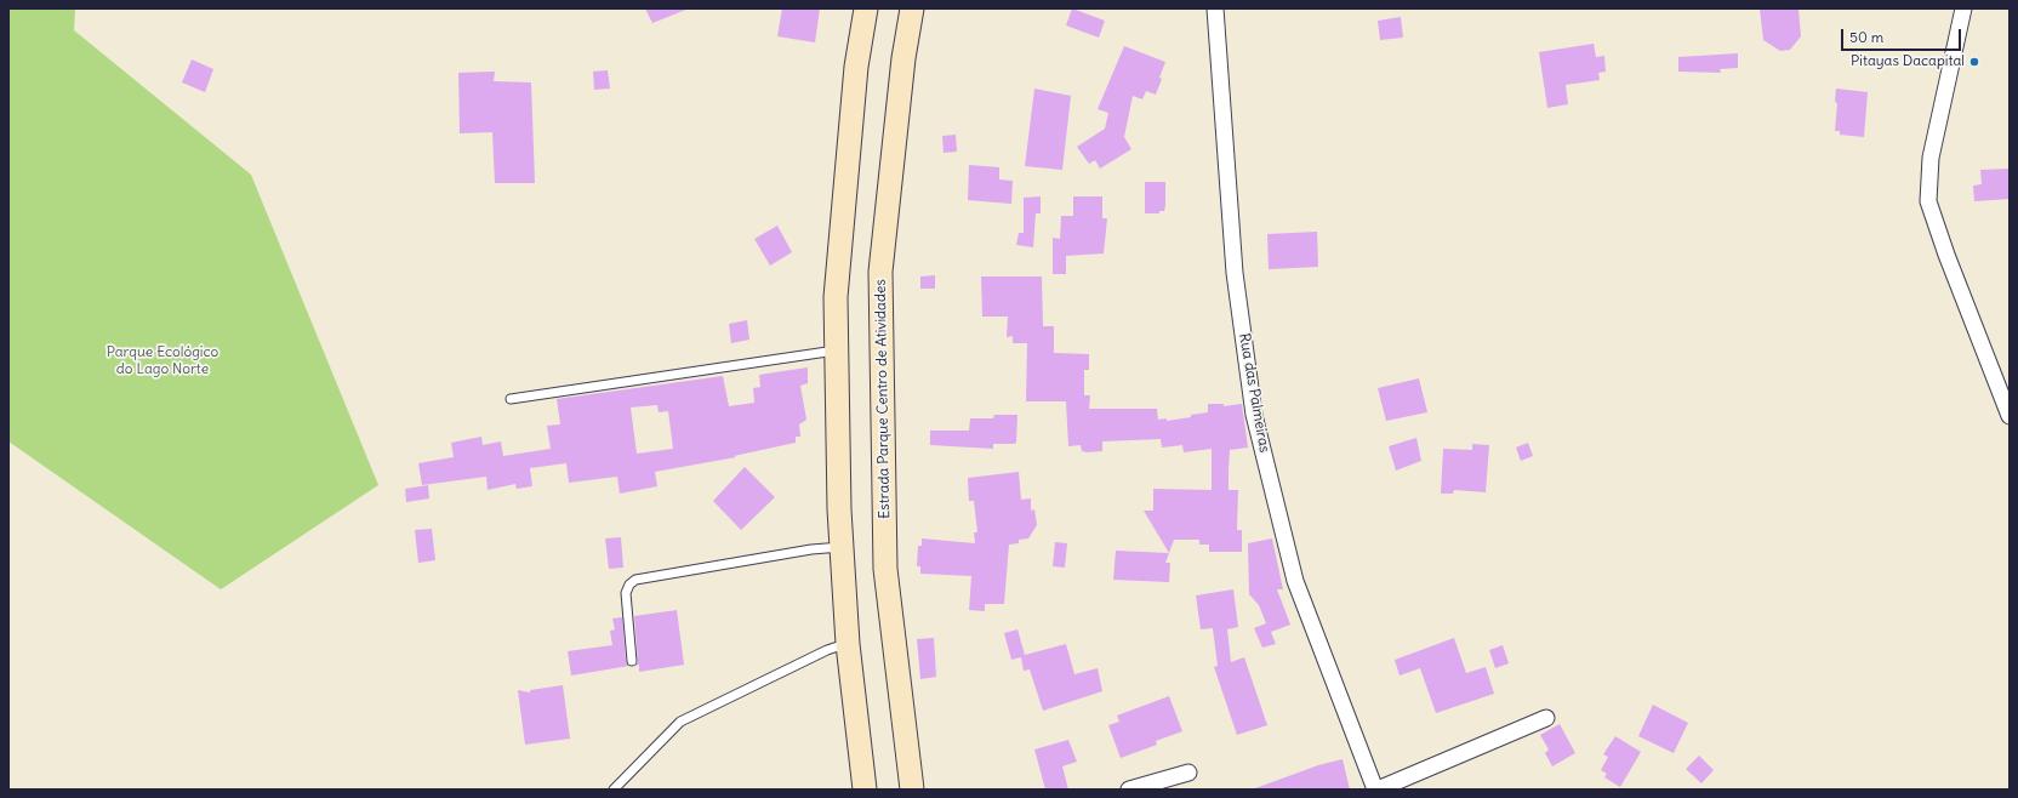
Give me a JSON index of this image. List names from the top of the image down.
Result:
{
  "streets": {
    "main road": ["Estrada Parque Centro de Atividades"],
    "street": ["Rua das Palmeiras"]
  },
  "parks": ["Parque Ecológico do Lago Norte"],
  "places": ["Pitayas Dacapital"],
  "scale_bar": "50 m"
}
